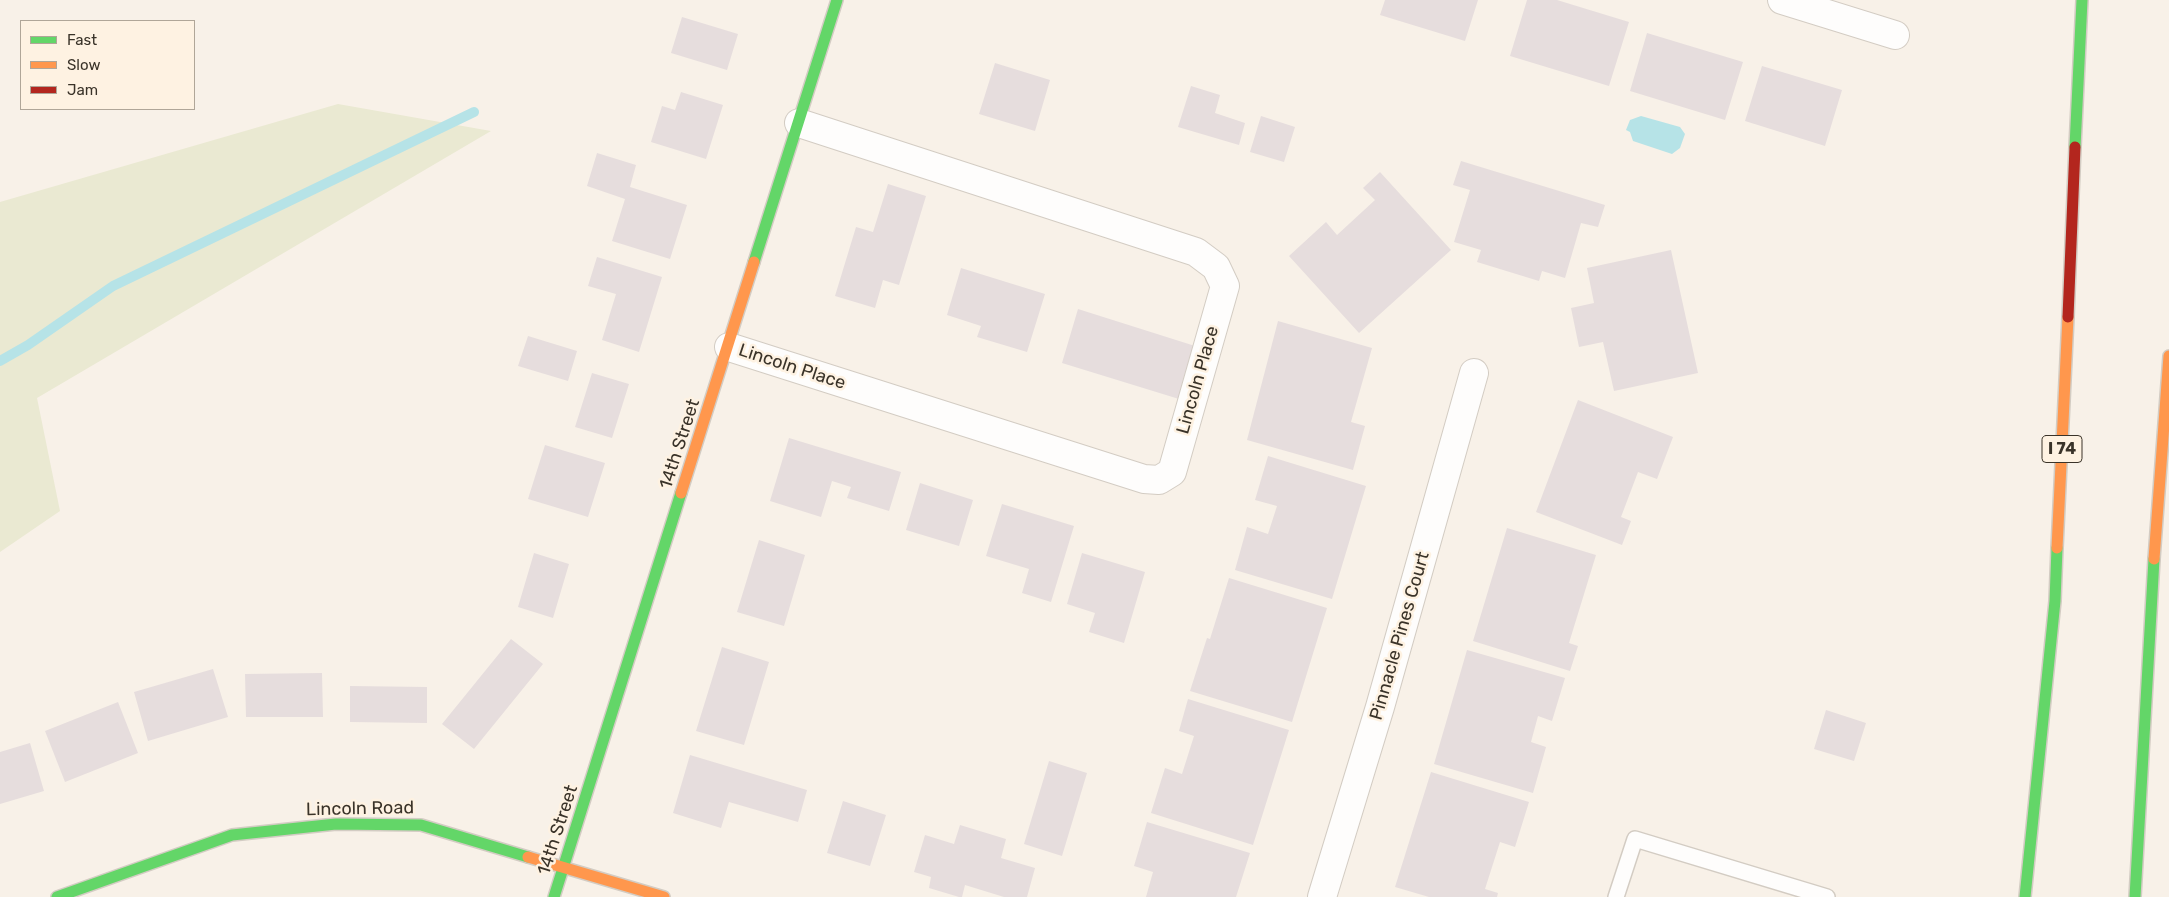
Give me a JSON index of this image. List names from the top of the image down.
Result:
{
  "streets": {
    "main road": ["14th Street", "I 74", "Lincoln Road"],
    "street": ["Lincoln Place", "Pinnacle Pines Court"]
  },
  "crossings": [
    ["Lincoln Place", "14th Street"],
    ["14th Street", "Lincoln Road"]
  ],
  "legend": ["Fast", "Slow", "Jam"]
}
